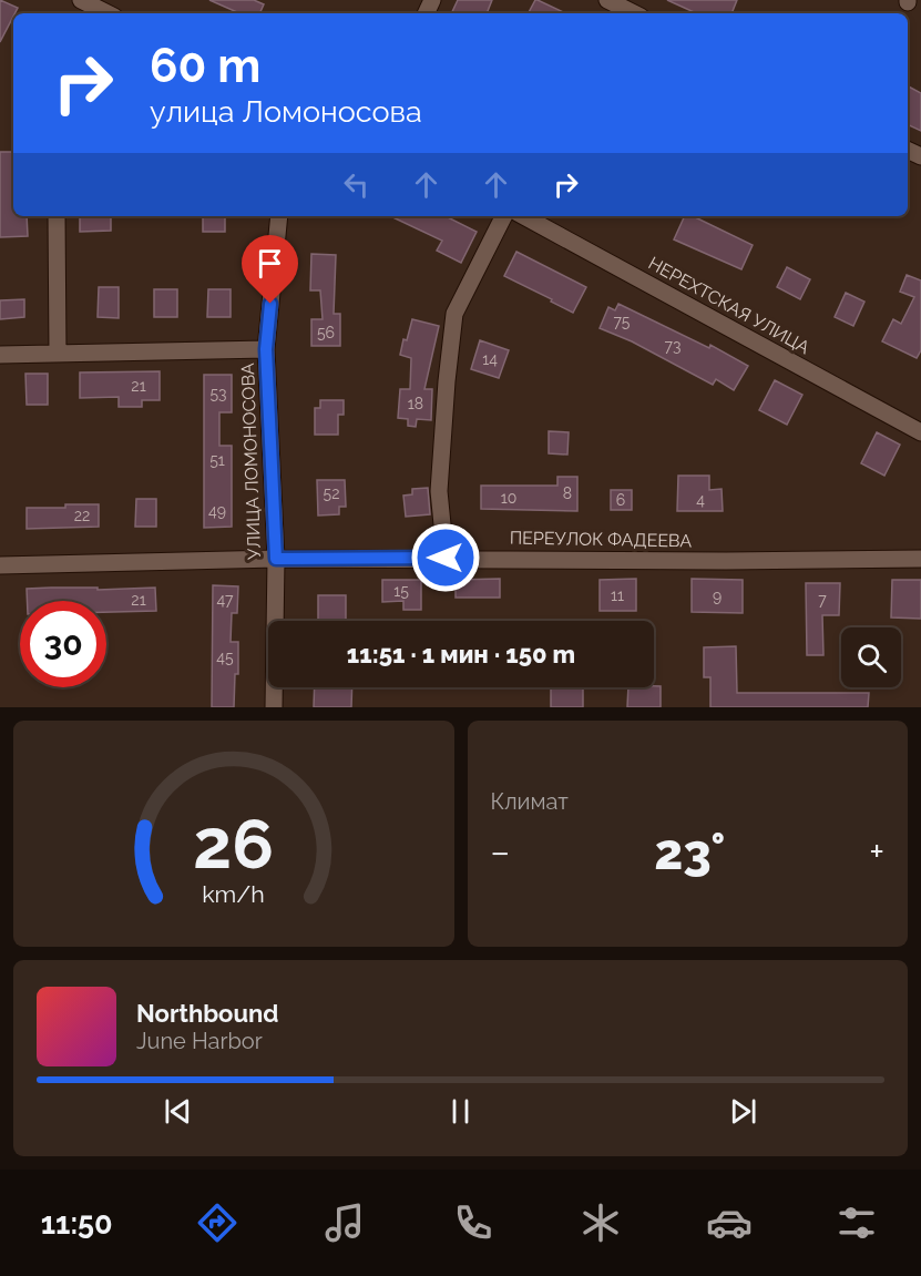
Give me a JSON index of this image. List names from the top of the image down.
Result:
{
  "streets": {
    "street": ["НЕРЕХТСКАЯ УЛИЦА", "УЛИЦА ЛОМОНОСОВА", "ПЕРЕУЛОК ФАДЕЕВА"]
  },
  "crossings": [
    ["УЛИЦА ЛОМОНОСОВА", "ПЕРЕУЛОК ФАДЕЕВА"]
  ],
  "house_numbers": [
    "75",
    "56",
    "73",
    "14",
    "21",
    "53",
    "18",
    "51",
    "52",
    "8",
    "10",
    "6",
    "4",
    "49",
    "22",
    "15",
    "11",
    "9",
    "21",
    "47",
    "7",
    "45"
  ],
  "page": {
    "turn": ["60 m", "улица Ломоносова"],
    "limit": "30",
    "trip": "11:51 · 1 мин · 150 m",
    "tile": "Климат",
    "heat": ["−", "23°", "+"],
    "song": ["Northbound", "June Harbor"],
    "tabs": "11:50",
    "gauge": ["26", "km/h"]
  }
}
